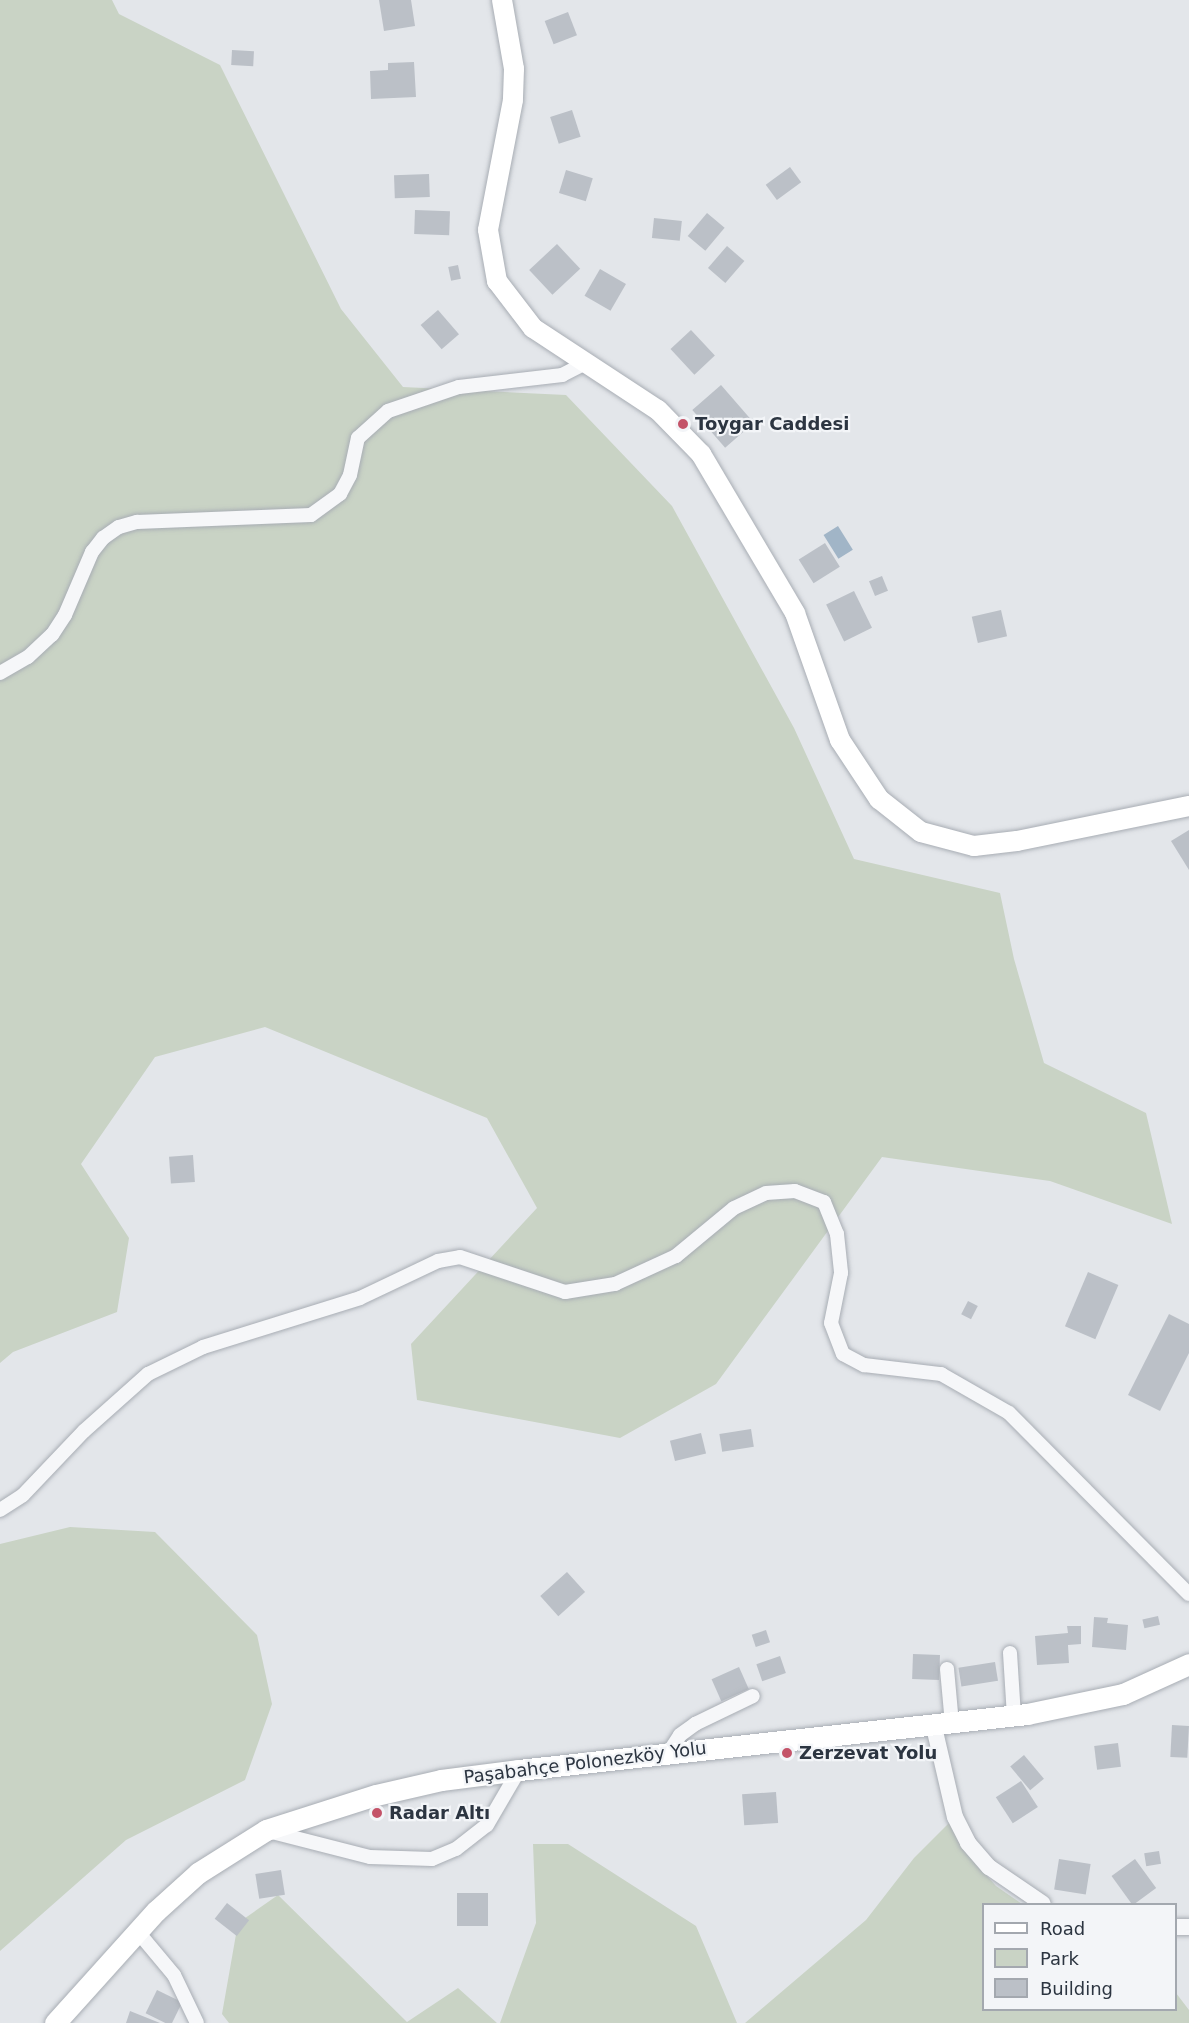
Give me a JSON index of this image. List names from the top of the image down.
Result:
{
  "streets": {
    "main road": ["Paşabahçe Polonezköy Yolu"]
  },
  "places": ["Toygar Caddesi", "Zerzevat Yolu", "Radar Altı"],
  "legend": ["Road", "Park", "Building"]
}
